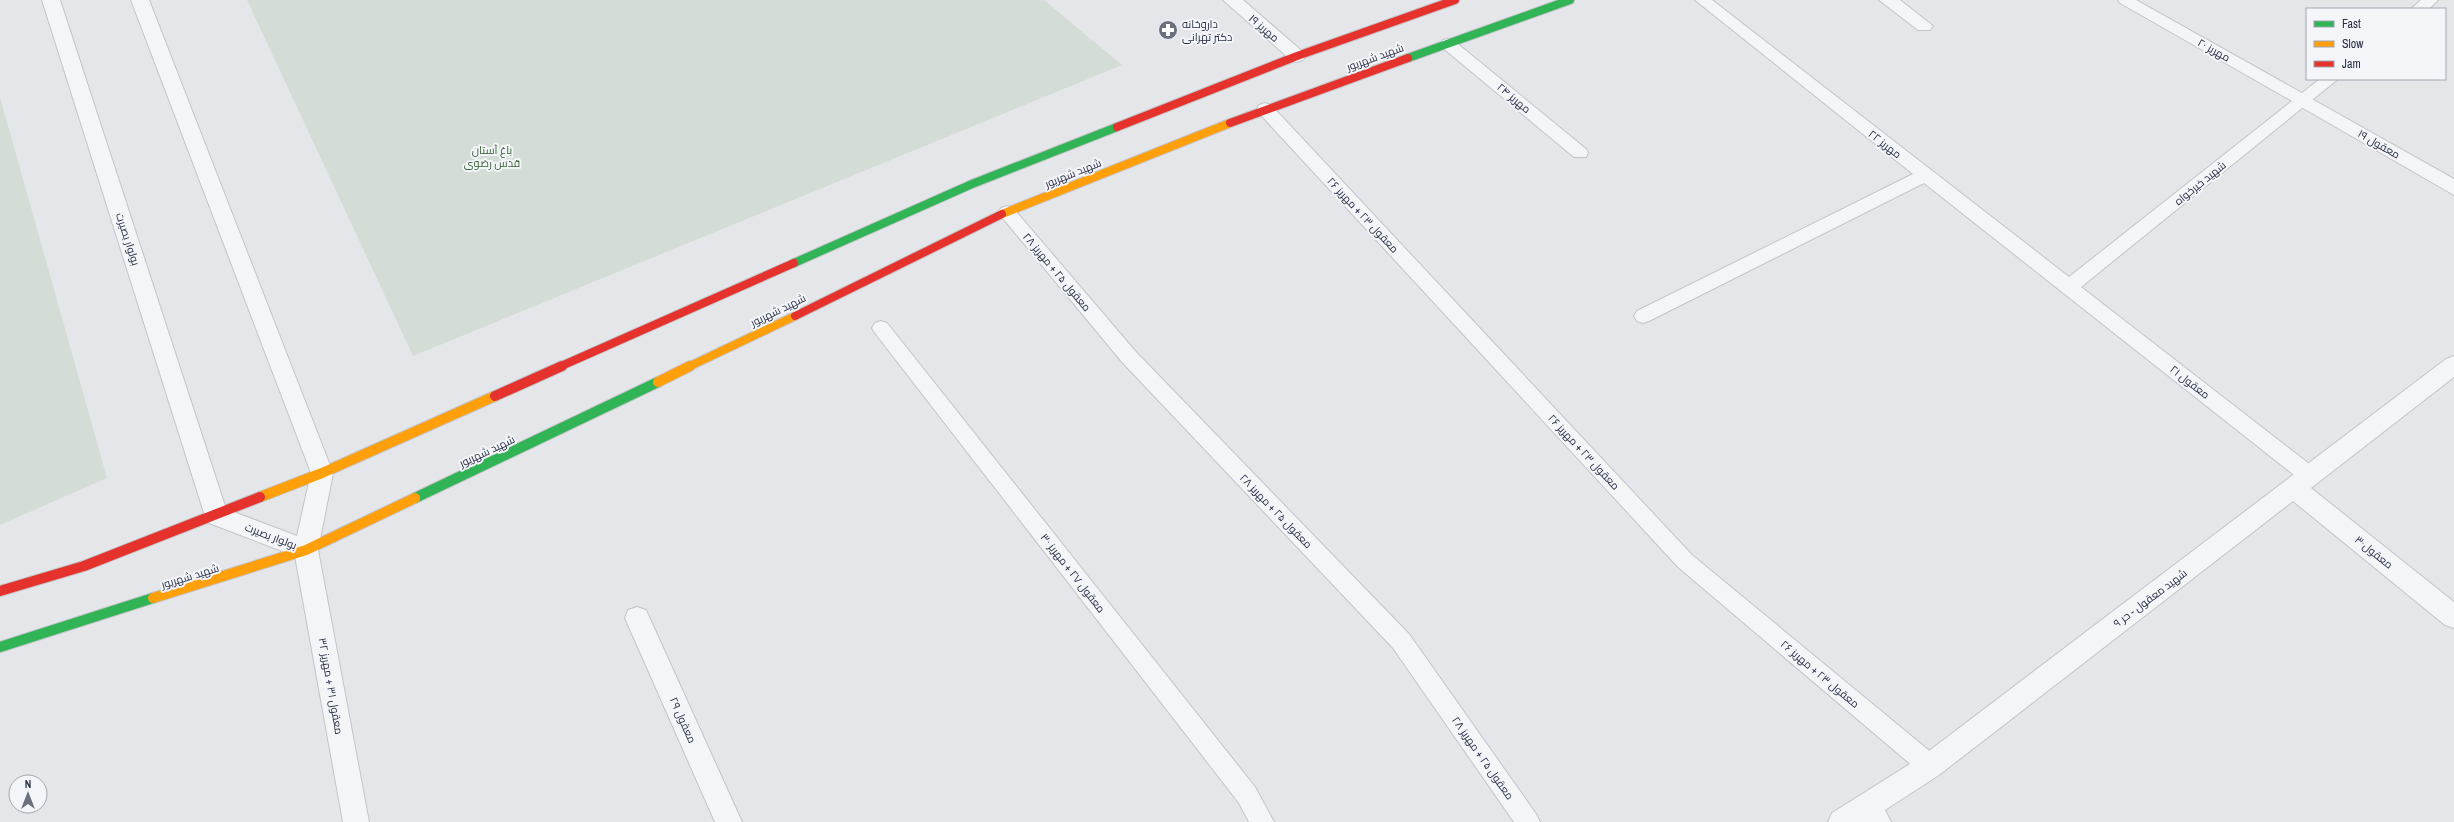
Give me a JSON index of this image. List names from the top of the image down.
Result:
{
  "streets": {
    "street": [
      "مهریز ۱۹",
      "شهید شهریور",
      "معقول ۱۹",
      "بولوار بصیرت",
      "معقول۳۰",
      "شهید معقول - حر ۹",
      "معقول ۳۱ + مهریز ۳۲",
      "معقول ۲۹"
    ],
    "lane": [
      "مهریز ۲۰",
      "مهریز ۲۴",
      "مهریز ۲۲",
      "شهید خیرخواه",
      "معقول ۲۳ + مهریز ۲۶",
      "معقول ۲۵ + مهریز ۲۸",
      "معقول ۲۱",
      "معقول ۲۷ + مهریز ۳۰"
    ]
  },
  "crossings": [
    ["مهریز ۲۰", "معقول ۱۹"],
    ["مهریز ۲۰", "شهید خیرخواه"],
    ["شهید شهریور", "مهریز ۲۴"],
    ["شهید شهریور", "معقول ۲۳ + مهریز ۲۶"],
    ["شهید شهریور", "بولوار بصیرت"],
    ["شهید شهریور", "معقول ۲۵ + مهریز ۲۸"],
    ["شهید شهریور", "معقول ۳۱ + مهریز ۳۲"],
    ["مهریز ۲۲", "شهید خیرخواه"],
    ["مهریز ۲۲", "معقول ۲۱"],
    ["معقول ۱۹", "شهید خیرخواه"],
    ["شهید خیرخواه", "معقول ۲۱"],
    ["معقول ۲۳ + مهریز ۲۶", "شهید معقول - حر ۹"],
    ["بولوار بصیرت", "معقول ۳۱ + مهریز ۳۲"],
    ["معقول ۲۱", "معقول۳۰"],
    ["معقول ۲۱", "شهید معقول - حر ۹"],
    ["معقول۳۰", "شهید معقول - حر ۹"]
  ],
  "parks": ["باغ آستان قدس رضوی"],
  "places": {
    "pharmacy": ["داروخانه دکتر تهرانی"]
  },
  "legend": ["Fast", "Slow", "Jam"],
  "north": "top"
}
